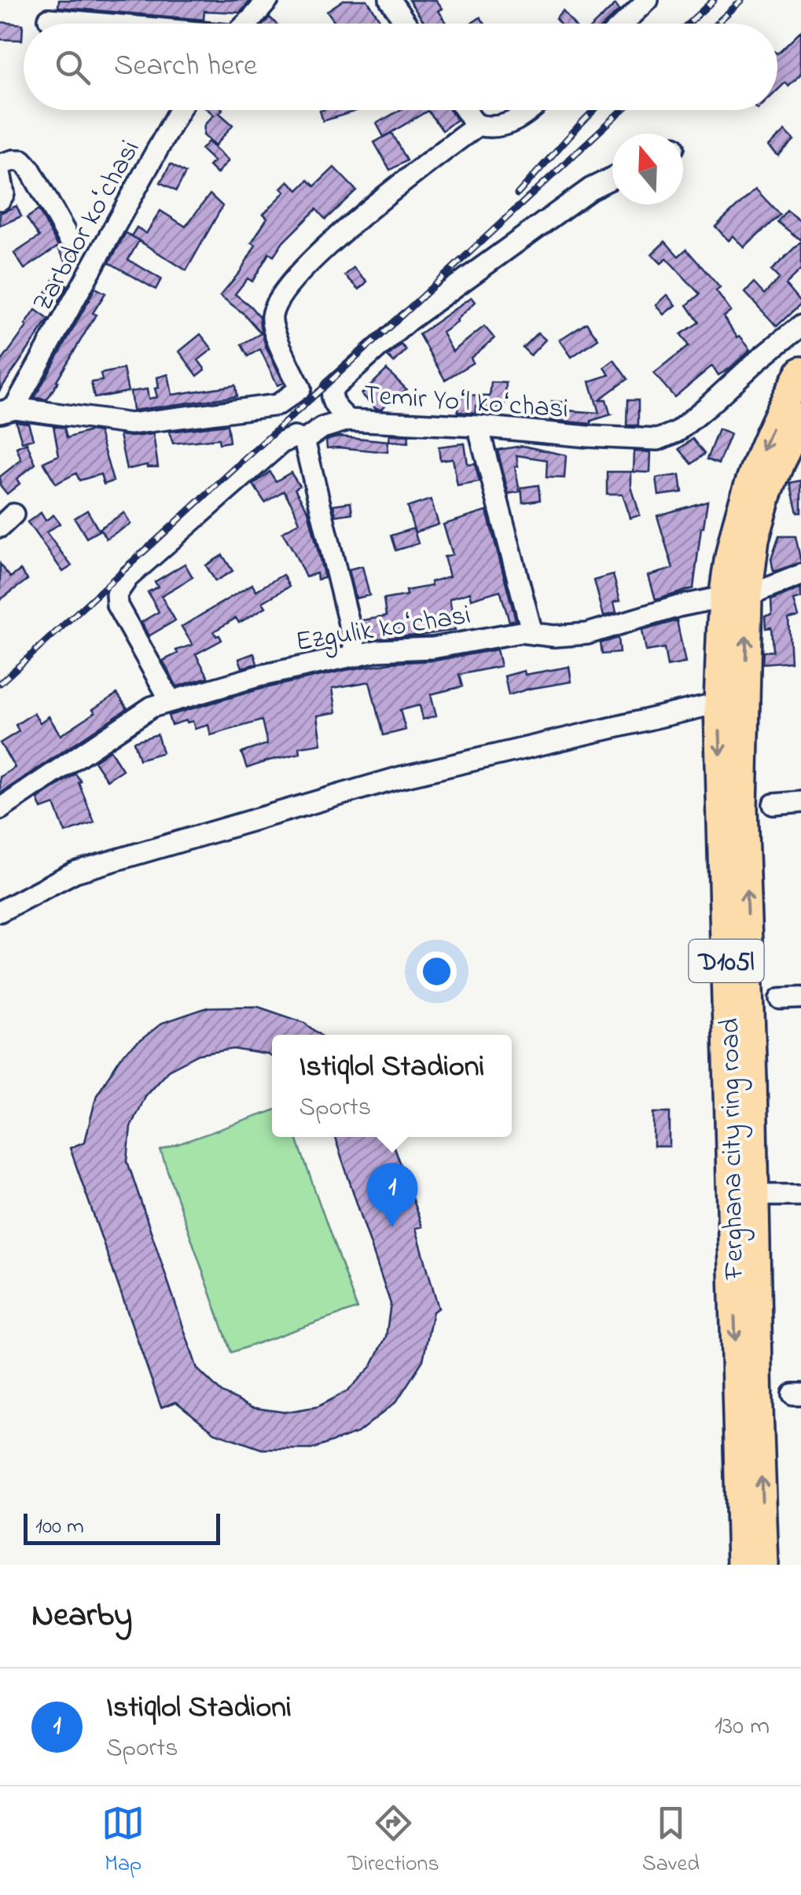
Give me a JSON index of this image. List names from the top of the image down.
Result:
{
  "streets": {
    "highway": ["D105l", "Ferghana city ring road"],
    "street": ["Zarbdor koʻchasi", "Temir Yoʻl koʻchasi", "Ezgulik koʻchasi"]
  },
  "crossings": [
    ["Ezgulik koʻchasi", "Ferghana city ring road"]
  ],
  "scale_bar": "100 m",
  "north": "top",
  "page": {
    "search": "Search here",
    "popup": ["Istiqlol Stadioni", "Sports"],
    "pins": "1",
    "scale": "100 m",
    "heading": "Nearby",
    "list": [
      {
        "mark": "1",
        "name": "Istiqlol Stadioni",
        "note": "Sports",
        "value": "130 m"
      }
    ],
    "nav": ["Map", "Directions", "Saved"]
  }
}
